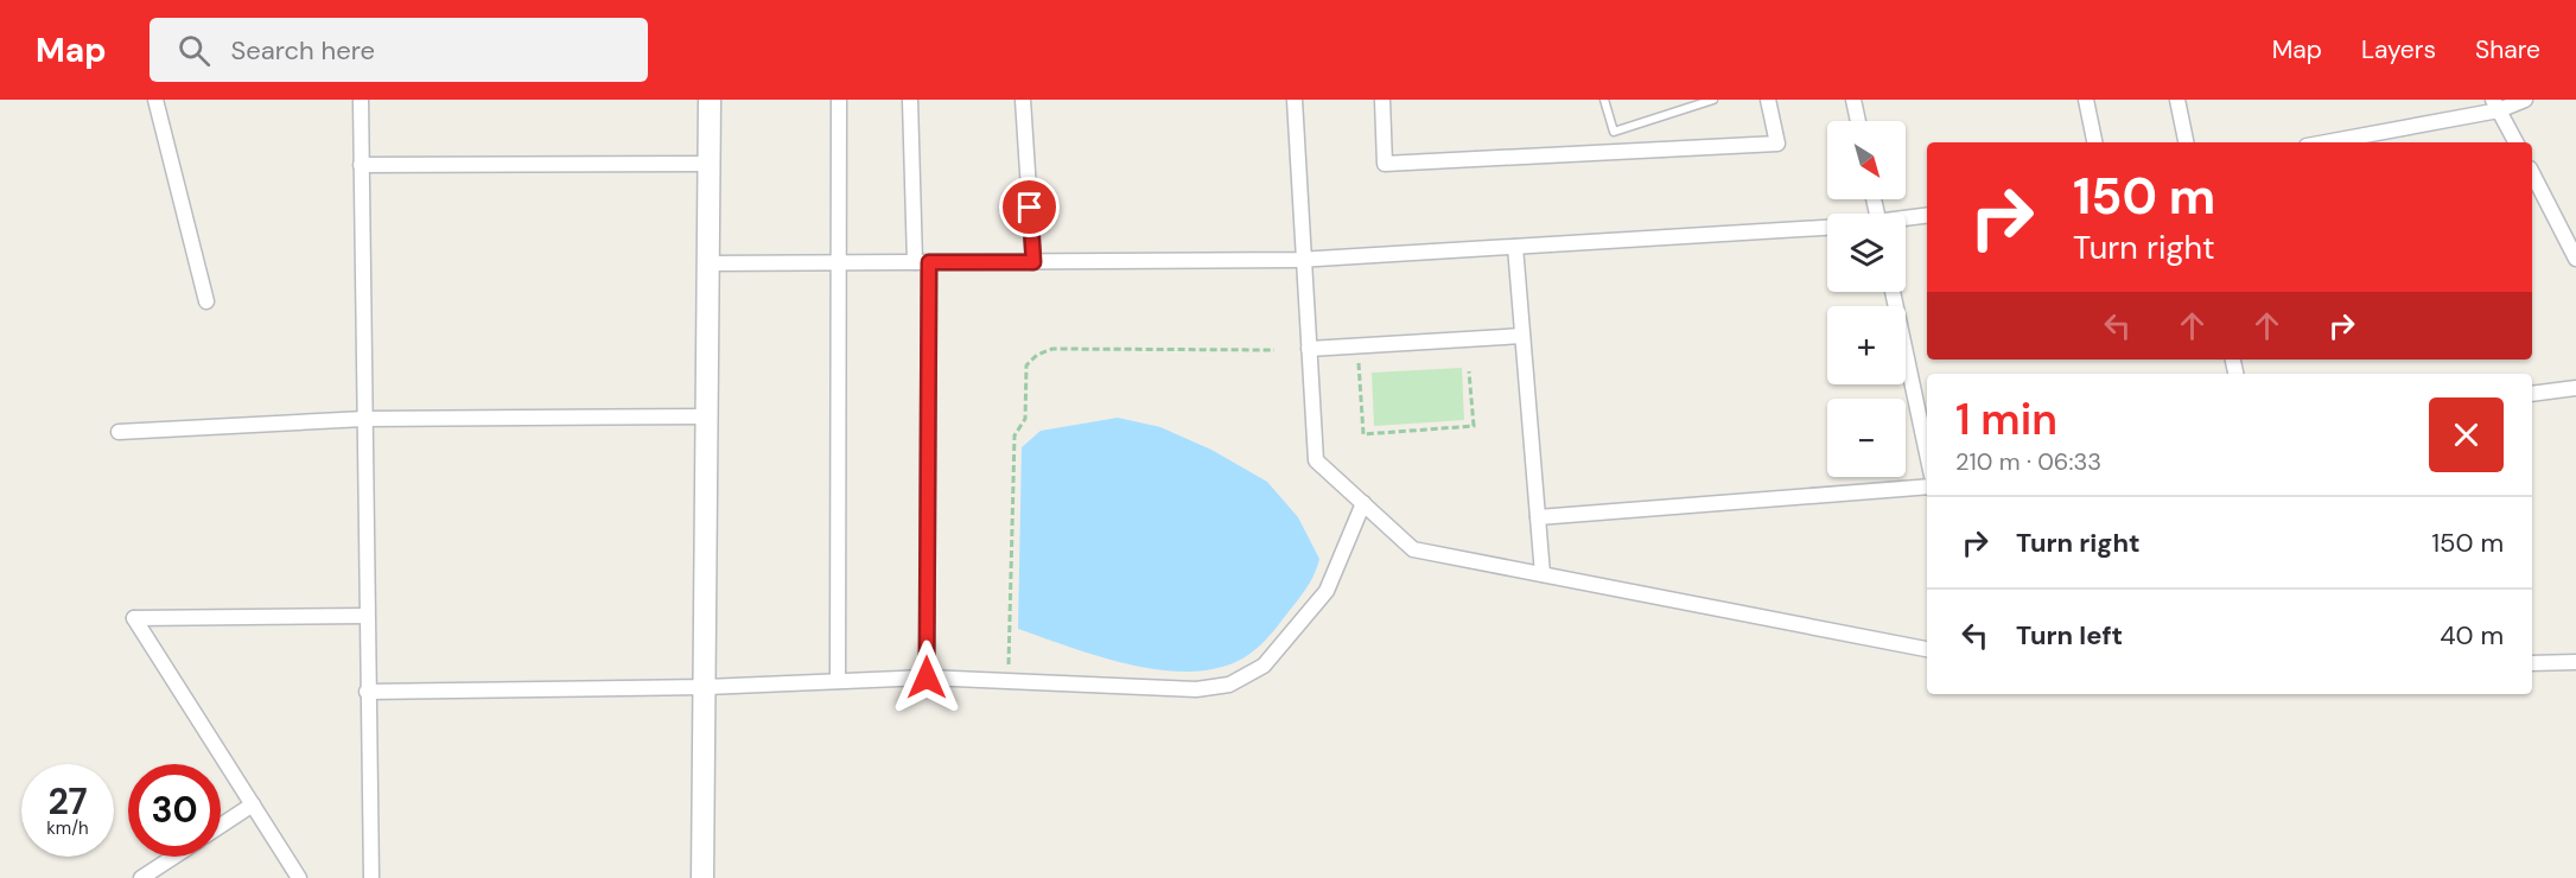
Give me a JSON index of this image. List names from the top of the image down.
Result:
{
  "north": "bottom right",
  "page": {
    "header": "Map",
    "search": "Search here",
    "nav": ["Map", "Layers", "Share"],
    "map_buttons": ["+", "−"],
    "turn": ["150 m", "Turn right"],
    "heading": ["1 min", "210 m · 06:33"],
    "list": [
      {
        "name": "Turn right",
        "value": "150 m"
      },
      {
        "name": "Turn left",
        "value": "40 m"
      }
    ],
    "speed": "27 km/h",
    "limit": "30"
  }
}
